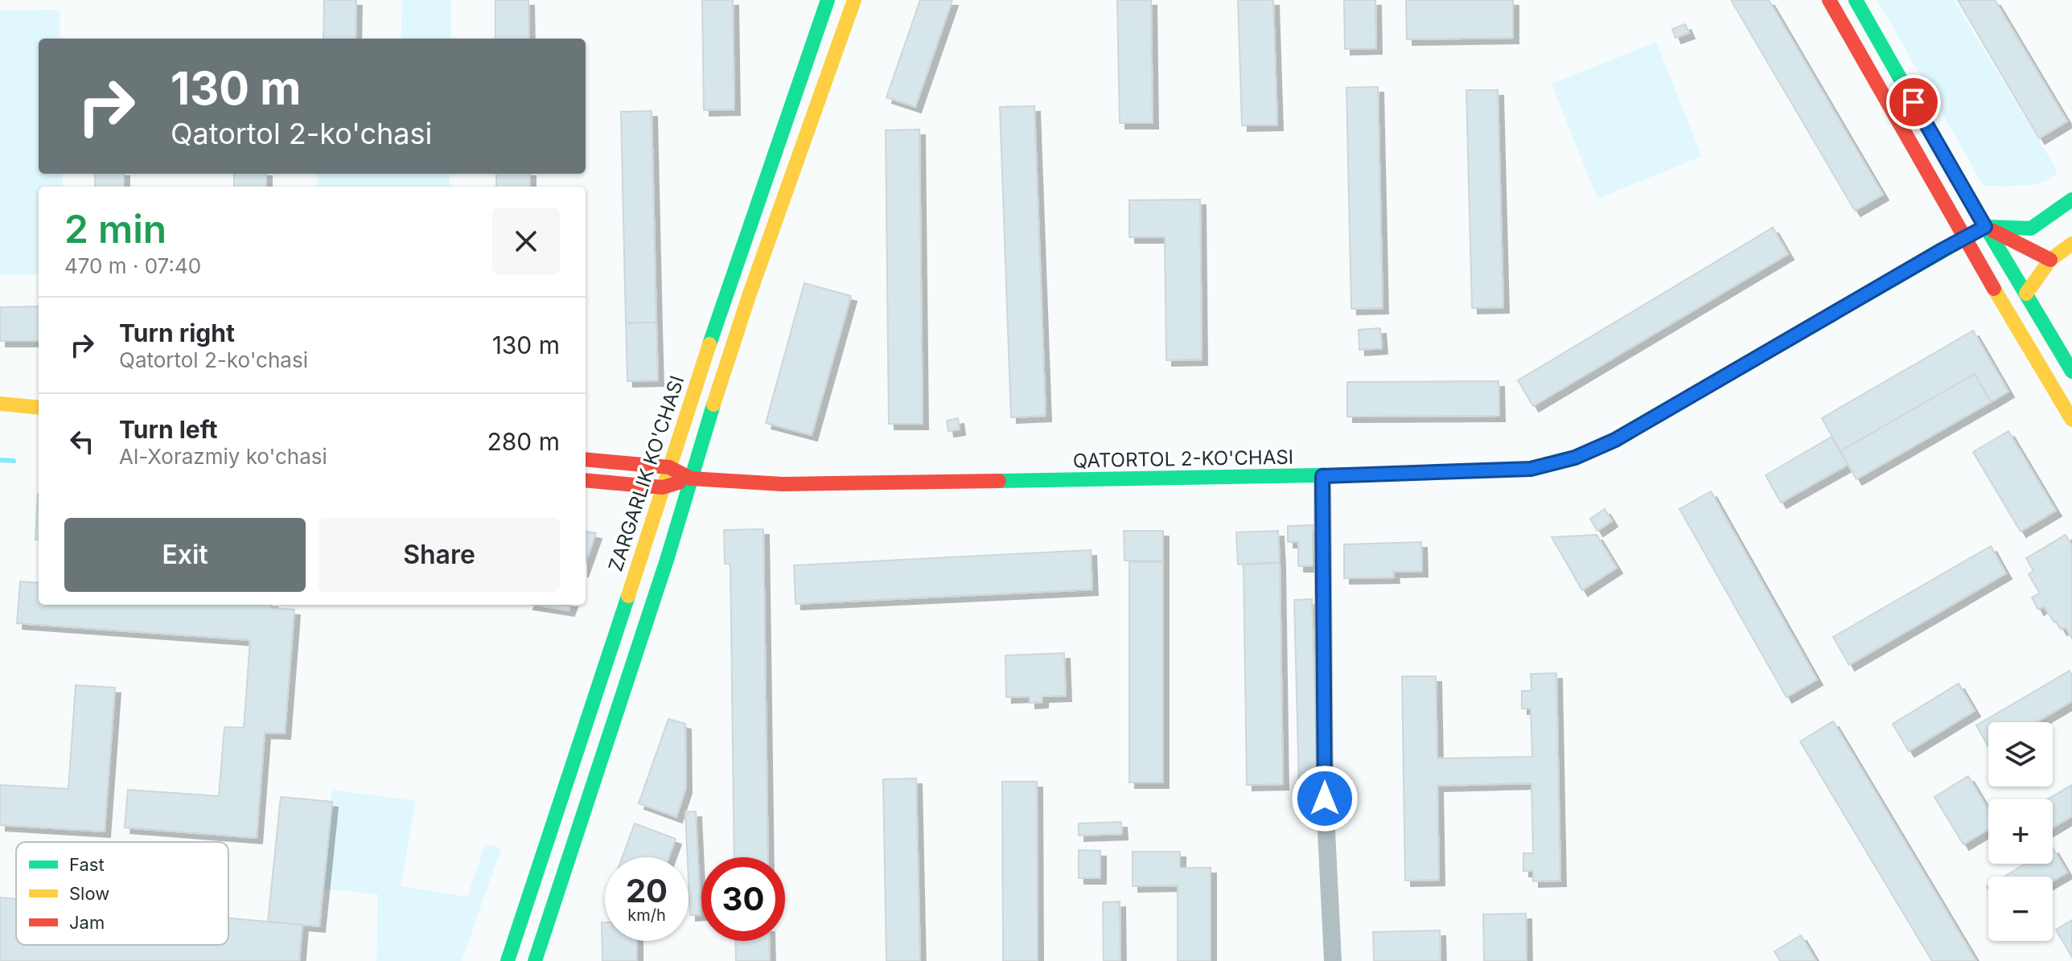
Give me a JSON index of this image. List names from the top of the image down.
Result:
{
  "streets": {
    "main road": ["QATORTOL 2-KO'CHASI", "ZARGARLIK KO'CHASI"]
  },
  "crossings": [
    ["QATORTOL 2-KO'CHASI", "ZARGARLIK KO'CHASI"]
  ],
  "legend": ["Fast", "Slow", "Jam"],
  "page": {
    "turn": ["130 m", "Qatortol 2-ko'chasi"],
    "heading": ["2 min", "470 m · 07:40"],
    "list": [
      {
        "name": "Turn right",
        "note": "Qatortol 2-ko'chasi",
        "value": "130 m"
      },
      {
        "name": "Turn left",
        "note": "Al-Xorazmiy ko'chasi",
        "value": "280 m"
      }
    ],
    "buttons": ["Exit", "Share"],
    "map_buttons": ["+", "−"],
    "speed": "20 km/h",
    "limit": "30"
  }
}
